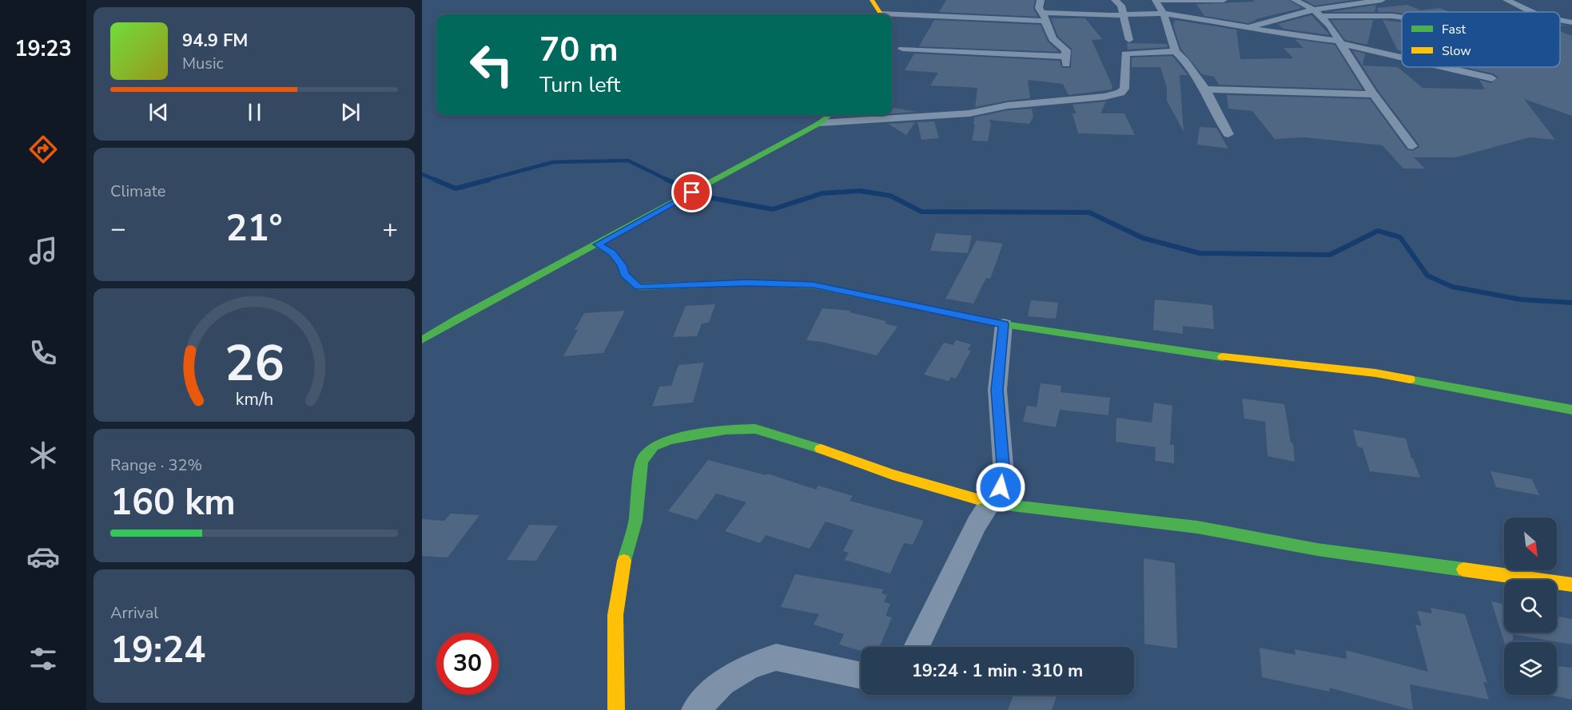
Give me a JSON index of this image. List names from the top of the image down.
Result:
{
  "legend": ["Fast", "Slow"],
  "north": "bottom right",
  "page": {
    "tabs": "19:23",
    "turn": ["70 m", "Turn left"],
    "song": ["94.9 FM", "Music"],
    "tile": [
      "Climate",
      ["Range · 32%", "160 km"],
      ["Arrival", "19:24"]
    ],
    "heat": ["−", "21°", "+"],
    "limit": "30",
    "trip": "19:24 · 1 min · 310 m",
    "gauge": ["26", "km/h"]
  }
}
